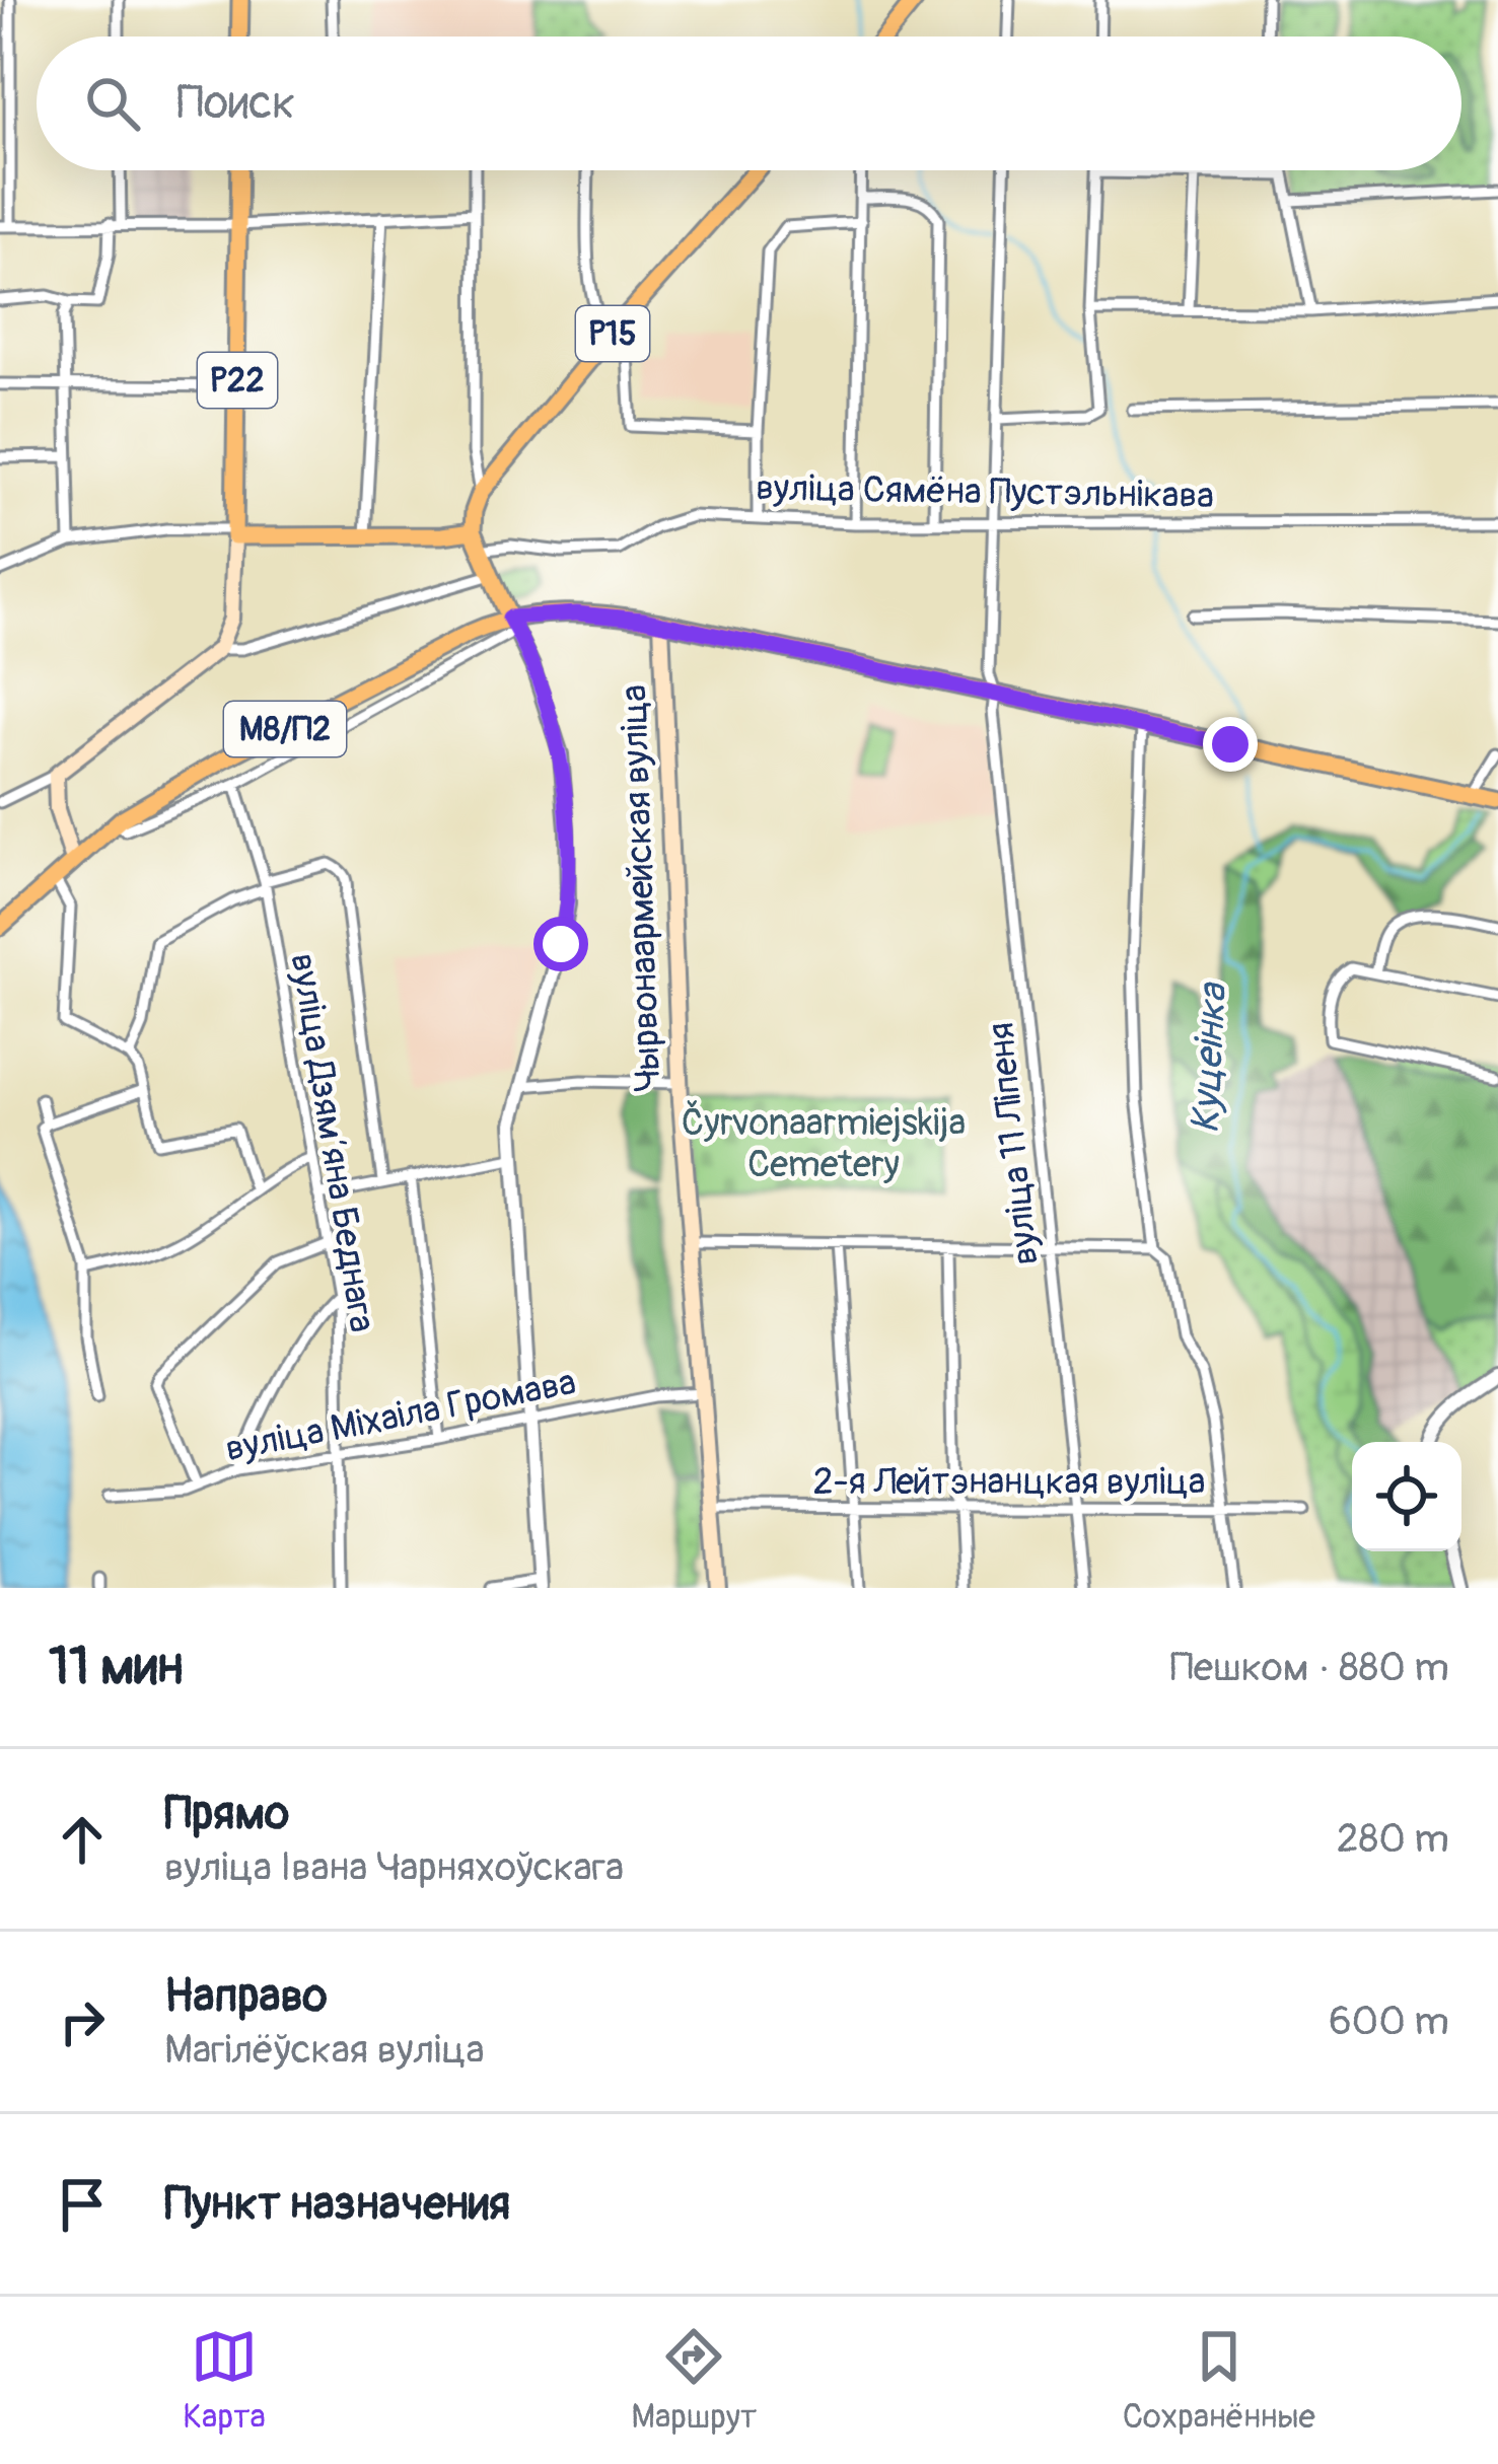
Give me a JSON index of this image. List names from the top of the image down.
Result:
{
  "streets": {
    "main road": [
      "Р15",
      "Р22",
      "М8/П2",
      "Чырвонаармейская вуліца"
    ],
    "street": [
      "вуліца Сямёна Пустэльнікава",
      "вуліца Дзямʼяна Беднага",
      "вуліца 11 Ліпеня",
      "вуліца Міхаіла Громава",
      "2-я Лейтэнанцкая вуліца"
    ]
  },
  "crossings": [
    ["вуліца Сямёна Пустэльнікава", "вуліца 11 Ліпеня"],
    ["М8/П2", "Чырвонаармейская вуліца"],
    ["М8/П2", "вуліца 11 Ліпеня"],
    ["Чырвонаармейская вуліца", "вуліца Міхаіла Громава"],
    ["Чырвонаармейская вуліца", "2-я Лейтэнанцкая вуліца"],
    ["вуліца Дзямʼяна Беднага", "вуліца Міхаіла Громава"],
    ["вуліца 11 Ліпеня", "2-я Лейтэнанцкая вуліца"]
  ],
  "water": ["Куцеінка"],
  "parks": ["Čyrvonaarmiejskija Cemetery"],
  "page": {
    "search": "Поиск",
    "heading": ["11 мин", "Пешком · 880 m"],
    "list": [
      ["Прямо", "вуліца Івана Чарняхоўскага", "280 m"],
      ["Направо", "Магілёўская вуліца", "600 m"],
      "Пункт назначения"
    ],
    "nav": ["Карта", "Маршрут", "Сохранённые"]
  }
}
